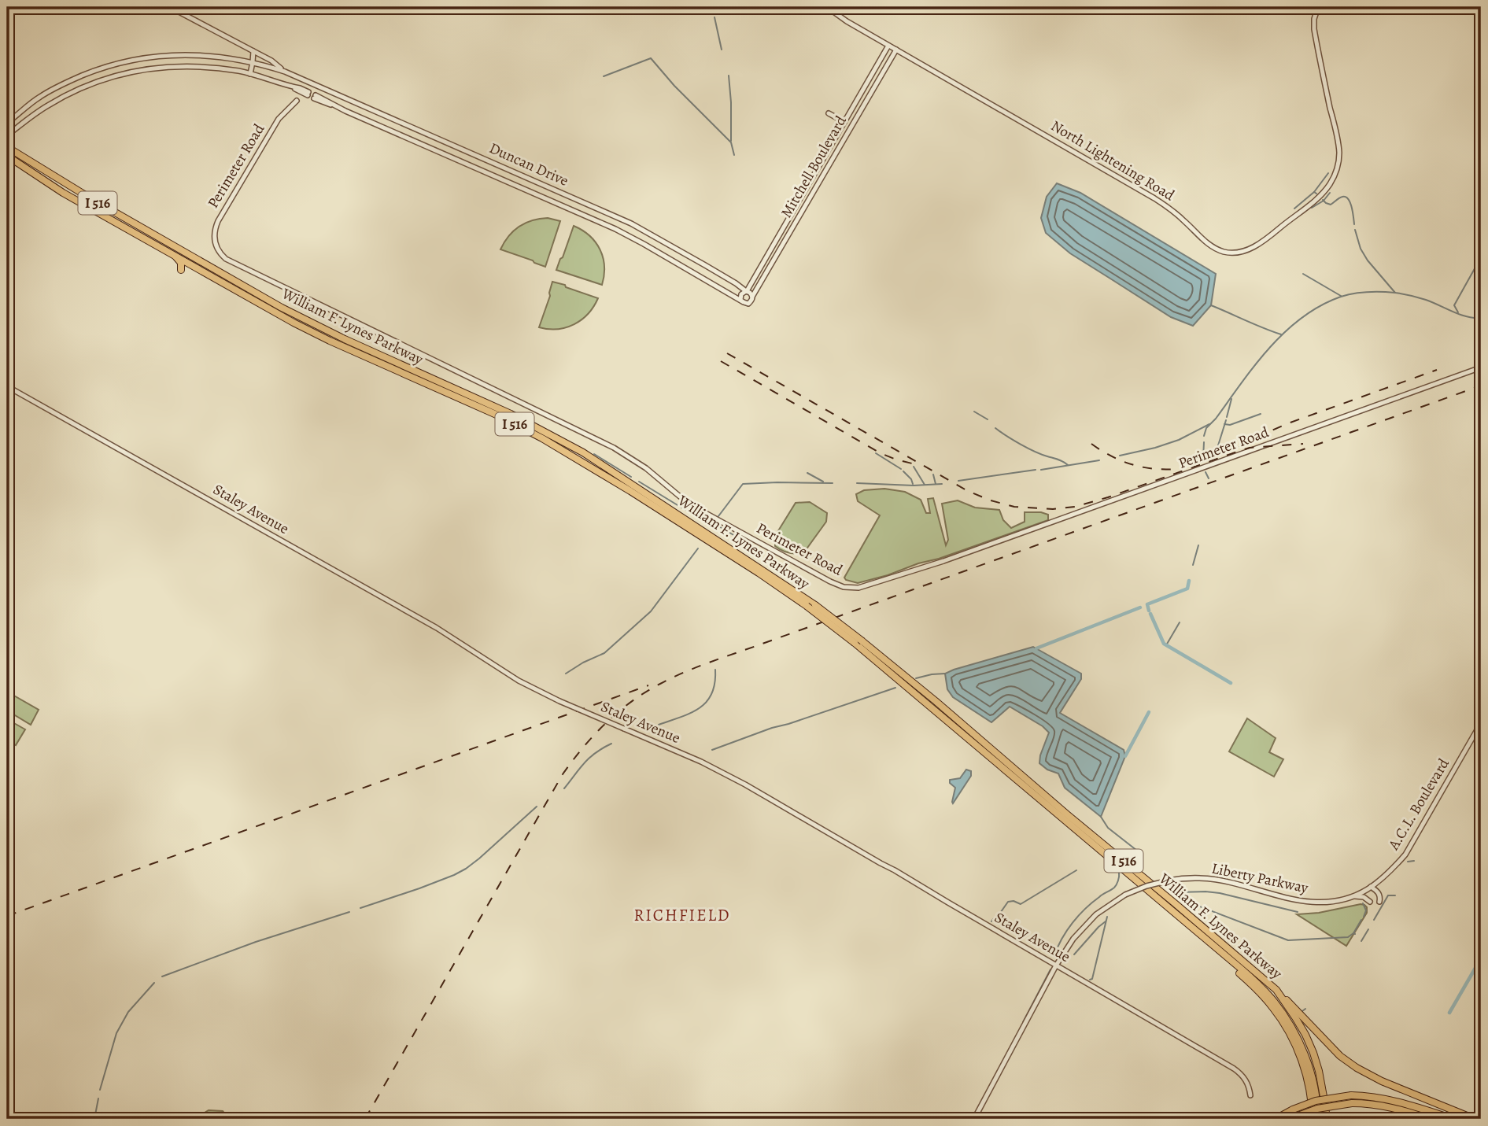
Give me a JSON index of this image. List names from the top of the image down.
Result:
{
  "streets": {
    "highway": ["I 516", "William F. Lynes Parkway"],
    "street": [
      "North Lightening Road",
      "Duncan Drive",
      "Perimeter Road",
      "Mitchell Boulevard",
      "Staley Avenue",
      "A.C.L. Boulevard",
      "Liberty Parkway"
    ]
  },
  "crossings": [
    ["North Lightening Road", "Mitchell Boulevard"],
    ["Duncan Drive", "Mitchell Boulevard"],
    ["Staley Avenue", "Liberty Parkway"],
    ["A.C.L. Boulevard", "Liberty Parkway"]
  ],
  "districts": ["RICHFIELD"]
}
